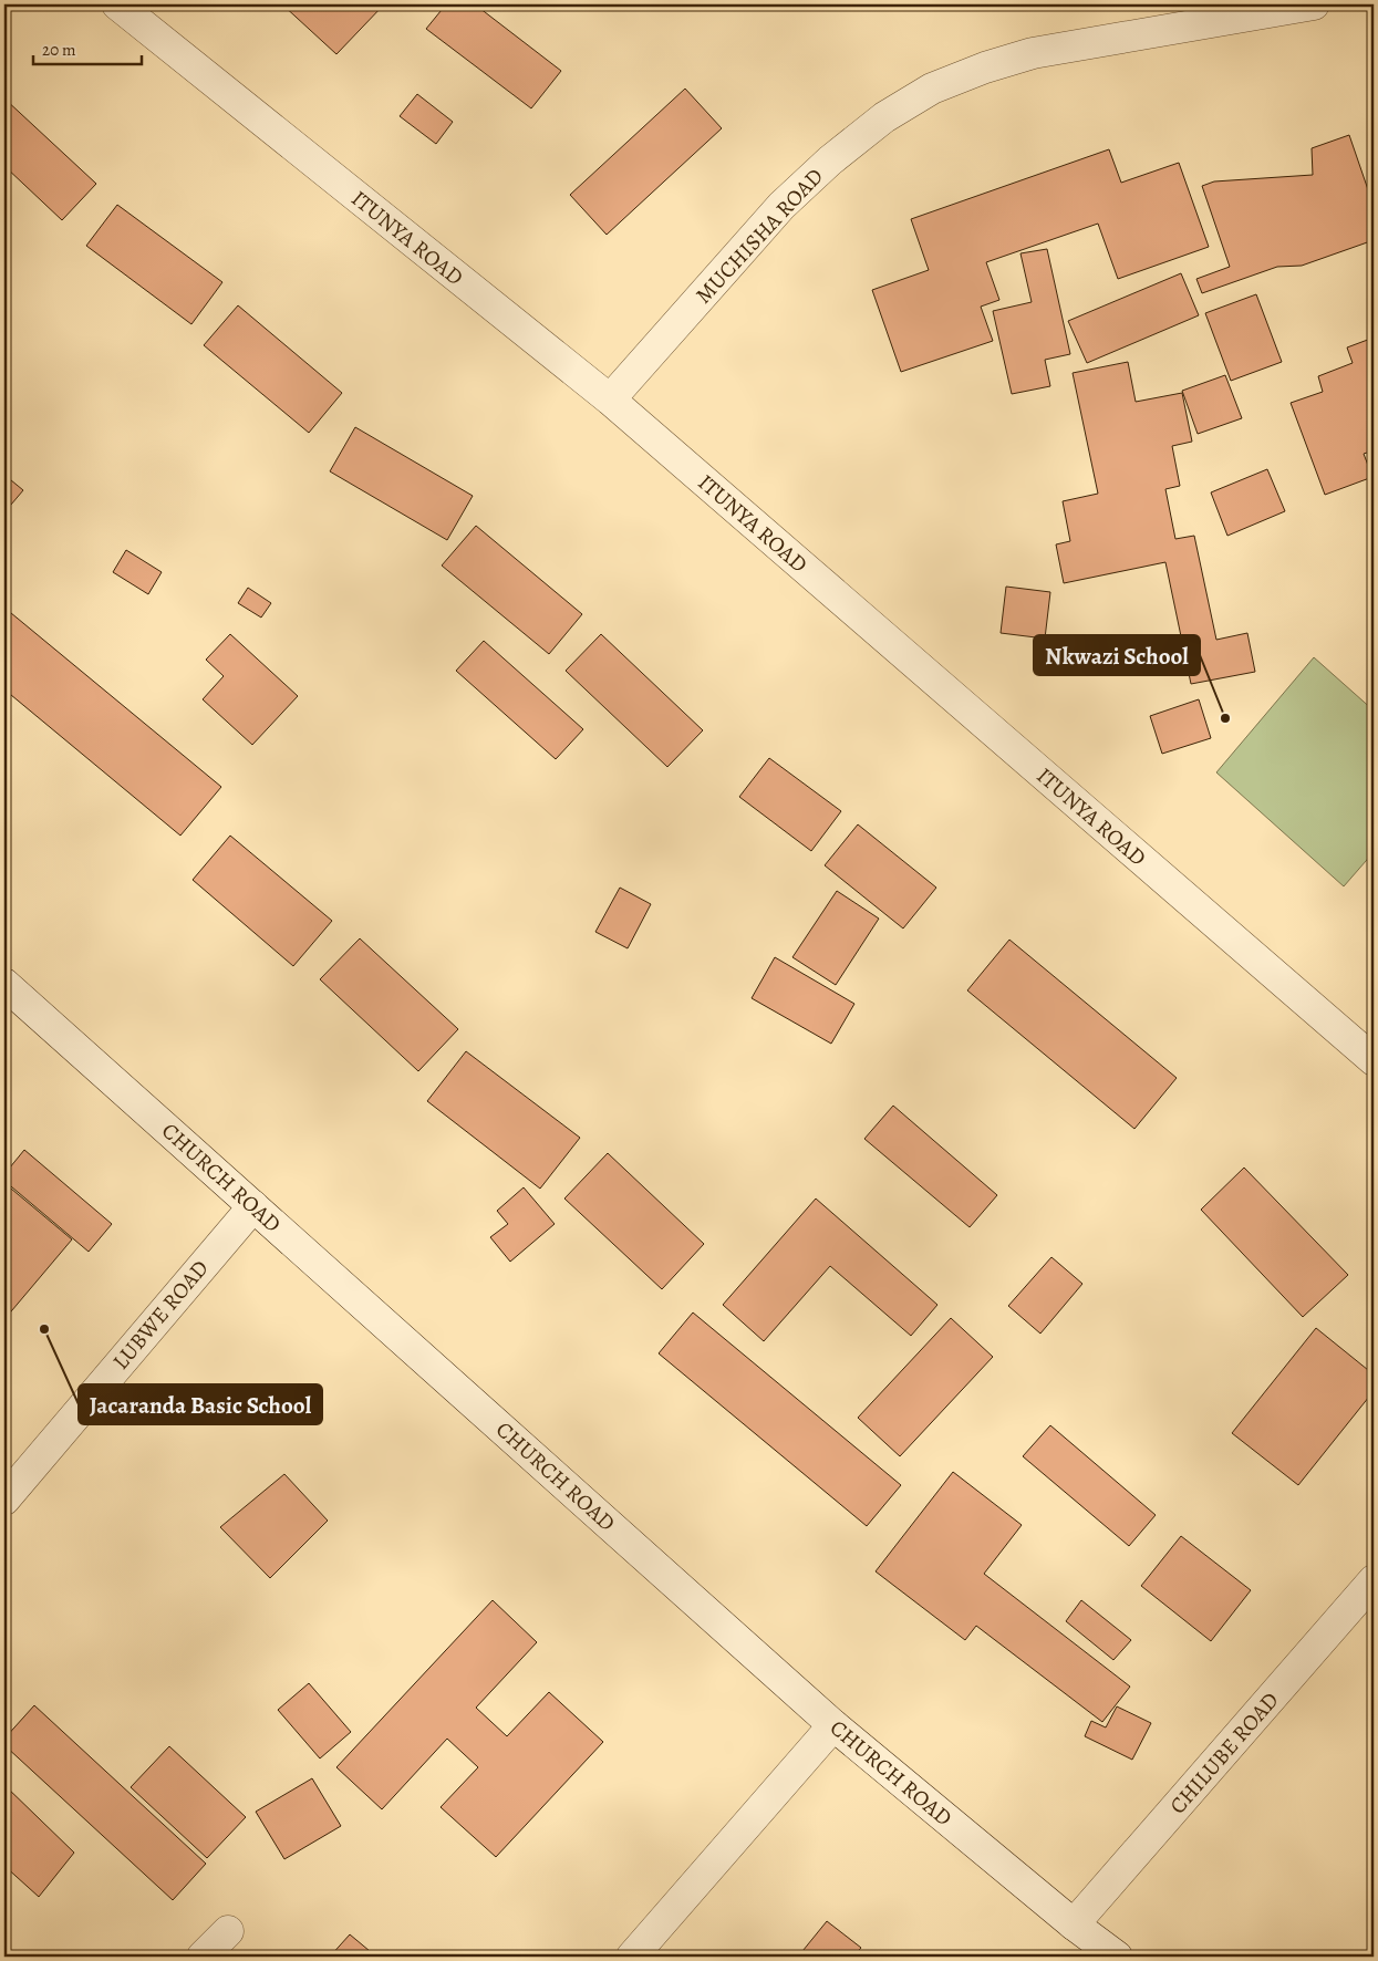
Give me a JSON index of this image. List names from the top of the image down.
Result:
{
  "streets": {
    "street": [
      "MUCHISHA ROAD",
      "ITUNYA ROAD",
      "CHURCH ROAD",
      "LUBWE ROAD",
      "CHILUBE ROAD"
    ]
  },
  "crossings": [
    ["MUCHISHA ROAD", "ITUNYA ROAD"],
    ["CHURCH ROAD", "LUBWE ROAD"],
    ["CHURCH ROAD", "CHILUBE ROAD"]
  ],
  "places": ["Nkwazi School", "Jacaranda Basic School"],
  "scale_bar": "20 m"
}
